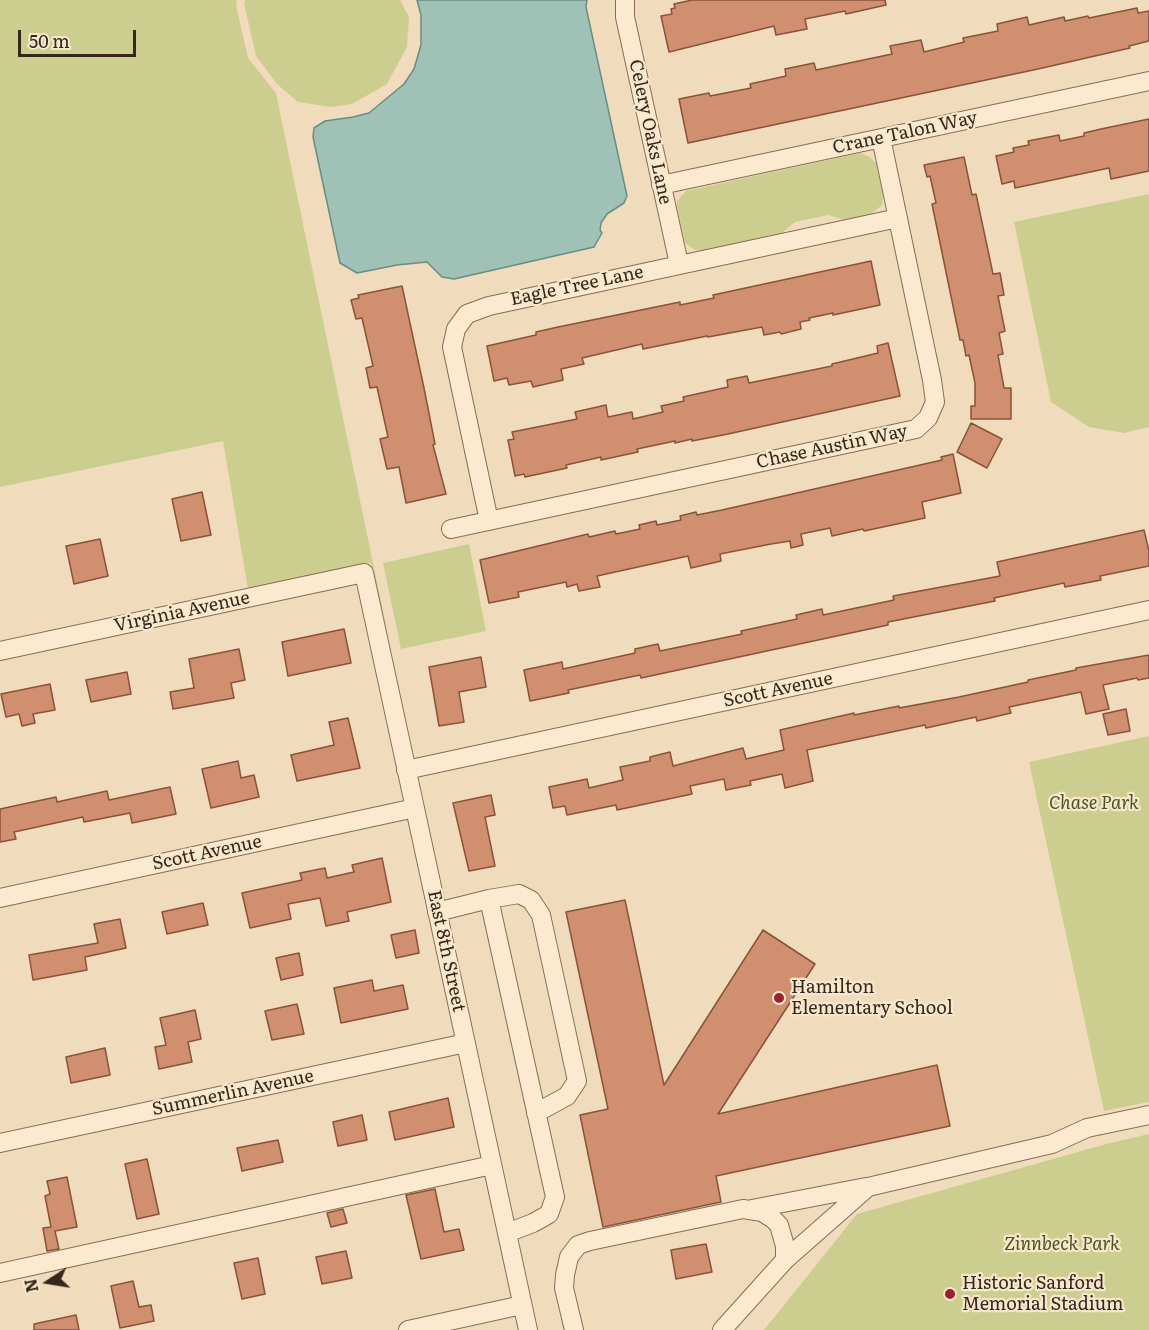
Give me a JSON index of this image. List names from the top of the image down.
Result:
{
  "streets": {
    "street": [
      "Celery Oaks Lane",
      "Crane Talon Way",
      "Eagle Tree Lane",
      "Chase Austin Way",
      "Virginia Avenue",
      "Scott Avenue",
      "East 8th Street",
      "Summerlin Avenue"
    ]
  },
  "crossings": [
    ["Celery Oaks Lane", "Crane Talon Way"],
    ["Celery Oaks Lane", "Eagle Tree Lane"],
    ["Crane Talon Way", "Chase Austin Way"],
    ["Eagle Tree Lane", "Chase Austin Way"],
    ["Virginia Avenue", "East 8th Street"],
    ["Scott Avenue", "East 8th Street"],
    ["East 8th Street", "Summerlin Avenue"]
  ],
  "parks": ["Chase Park", "Zinnbeck Park"],
  "places": ["Hamilton Elementary School", "Historic Sanford Memorial Stadium"],
  "scale_bar": "50 m",
  "north": "left"
}
